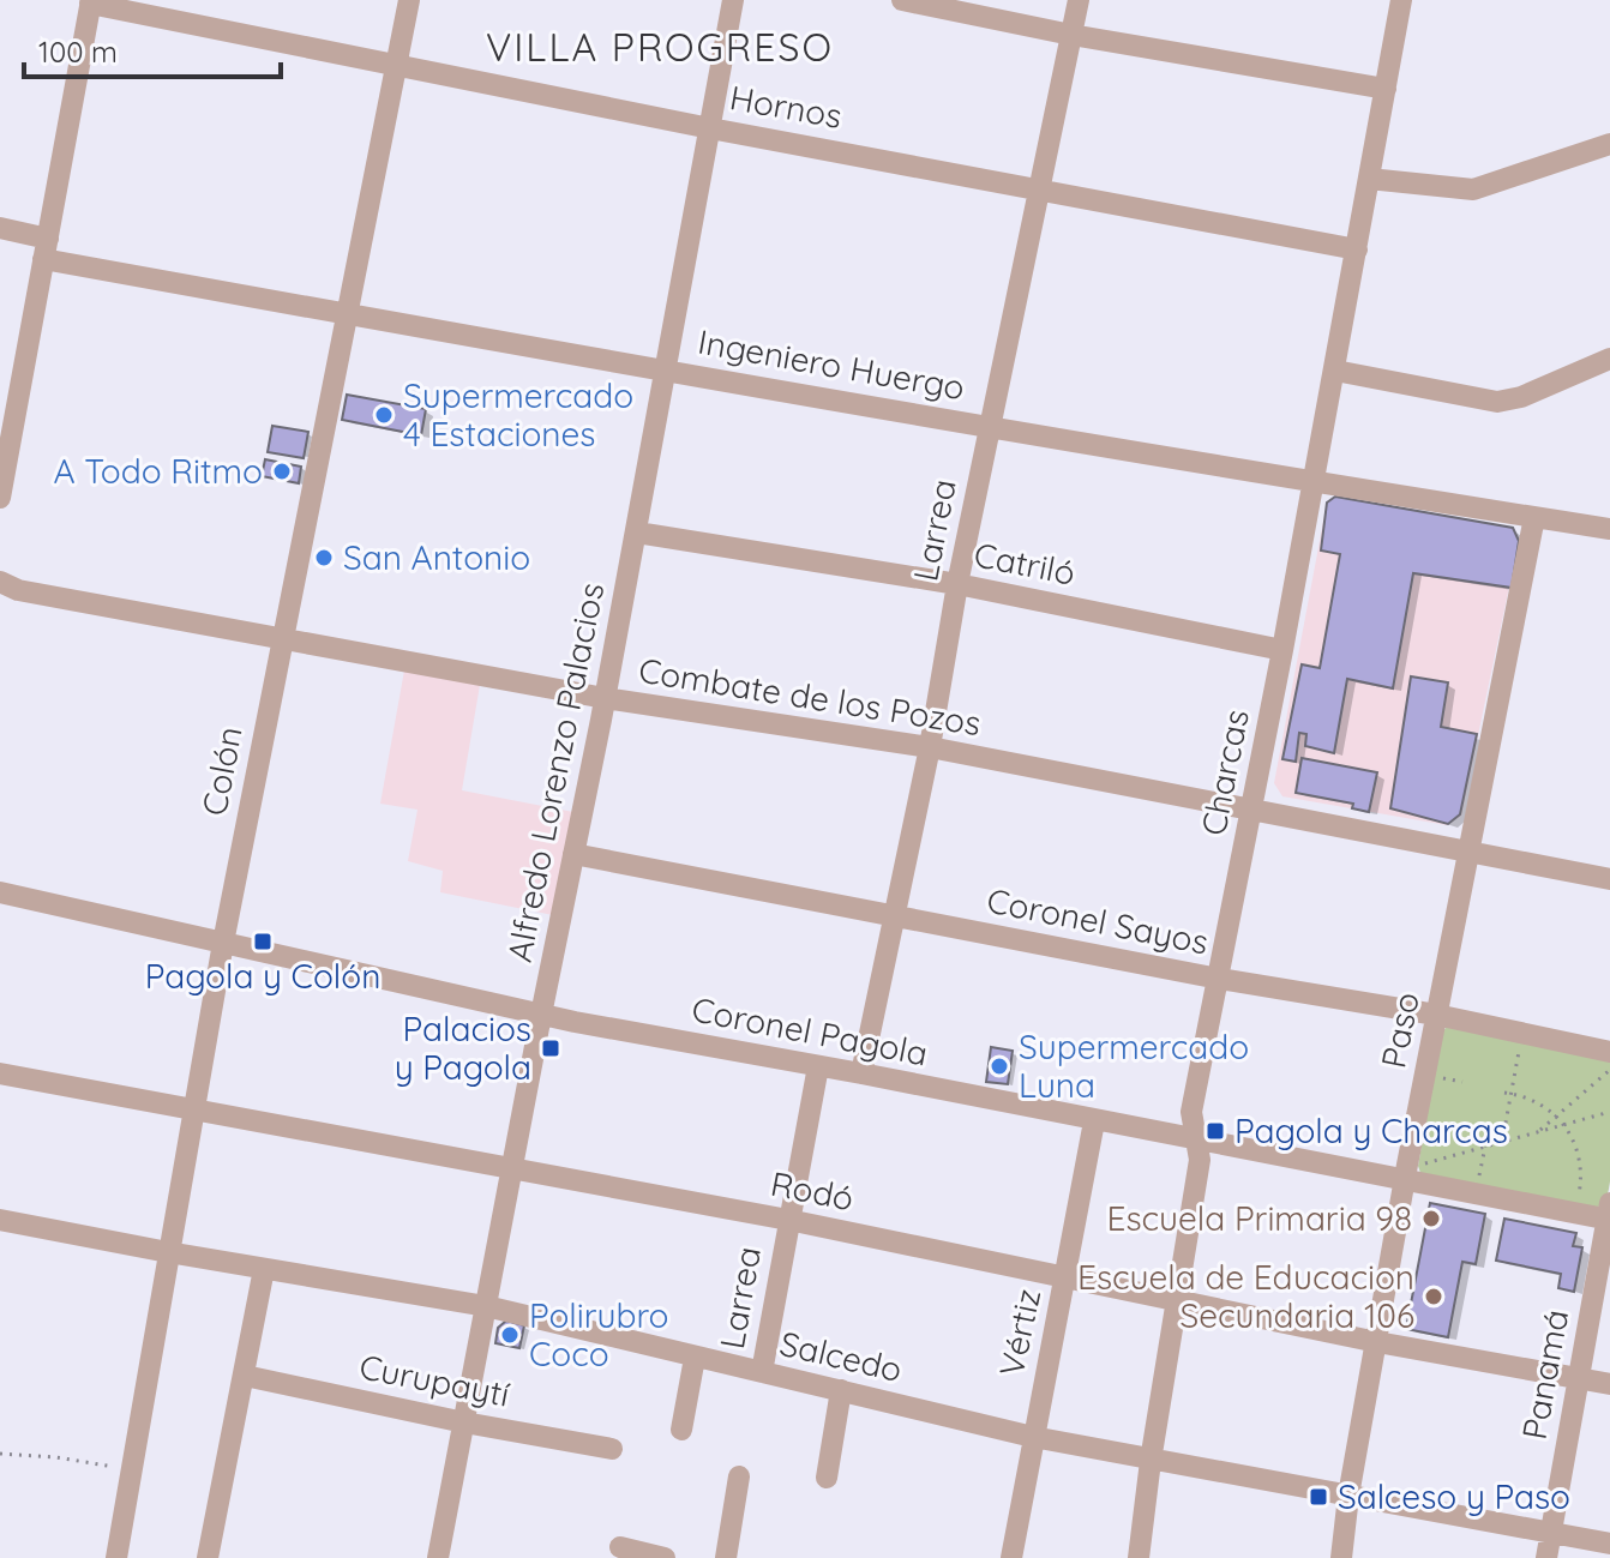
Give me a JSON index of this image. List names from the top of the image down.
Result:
{
  "streets": {
    "street": [
      "Hornos",
      "Ingeniero Huergo",
      "Larrea",
      "Catriló",
      "Combate de los Pozos",
      "Colón",
      "Alfredo Lorenzo Palacios",
      "Charcas",
      "Coronel Sayos",
      "Paso",
      "Coronel Pagola",
      "Rodó",
      "Vértiz",
      "Salcedo",
      "Panamá",
      "Curupaytí"
    ]
  },
  "crossings": [
    ["Hornos", "Larrea"],
    ["Hornos", "Colón"],
    ["Hornos", "Alfredo Lorenzo Palacios"],
    ["Hornos", "Charcas"],
    ["Ingeniero Huergo", "Larrea"],
    ["Ingeniero Huergo", "Colón"],
    ["Ingeniero Huergo", "Alfredo Lorenzo Palacios"],
    ["Ingeniero Huergo", "Charcas"],
    ["Ingeniero Huergo", "Paso"],
    ["Larrea", "Catriló"],
    ["Larrea", "Combate de los Pozos"],
    ["Larrea", "Coronel Sayos"],
    ["Larrea", "Coronel Pagola"],
    ["Larrea", "Rodó"],
    ["Larrea", "Salcedo"],
    ["Catriló", "Alfredo Lorenzo Palacios"],
    ["Catriló", "Charcas"],
    ["Combate de los Pozos", "Colón"],
    ["Combate de los Pozos", "Alfredo Lorenzo Palacios"],
    ["Combate de los Pozos", "Charcas"],
    ["Combate de los Pozos", "Paso"],
    ["Colón", "Coronel Pagola"],
    ["Colón", "Rodó"],
    ["Colón", "Salcedo"],
    ["Alfredo Lorenzo Palacios", "Coronel Sayos"],
    ["Alfredo Lorenzo Palacios", "Coronel Pagola"],
    ["Alfredo Lorenzo Palacios", "Rodó"],
    ["Alfredo Lorenzo Palacios", "Salcedo"],
    ["Alfredo Lorenzo Palacios", "Curupaytí"],
    ["Charcas", "Coronel Sayos"],
    ["Charcas", "Coronel Pagola"],
    ["Charcas", "Rodó"],
    ["Charcas", "Salcedo"],
    ["Coronel Sayos", "Paso"],
    ["Paso", "Coronel Pagola"],
    ["Paso", "Rodó"],
    ["Paso", "Salcedo"],
    ["Coronel Pagola", "Vértiz"],
    ["Coronel Pagola", "Panamá"],
    ["Rodó", "Vértiz"],
    ["Rodó", "Panamá"],
    ["Vértiz", "Salcedo"],
    ["Salcedo", "Panamá"]
  ],
  "districts": ["VILLA PROGRESO"],
  "places": {
    "other": [
      "Supermercado 4 Estaciones",
      "A Todo Ritmo",
      "San Antonio",
      "Supermercado Luna",
      "Escuela Primaria 98",
      "Escuela de Educacion Secundaria 106",
      "Polirubro Coco"
    ],
    "transit": [
      "Pagola y Colón",
      "Palacios y Pagola",
      "Pagola y Charcas",
      "Salceso y Paso"
    ]
  },
  "scale_bar": "100 m"
}
